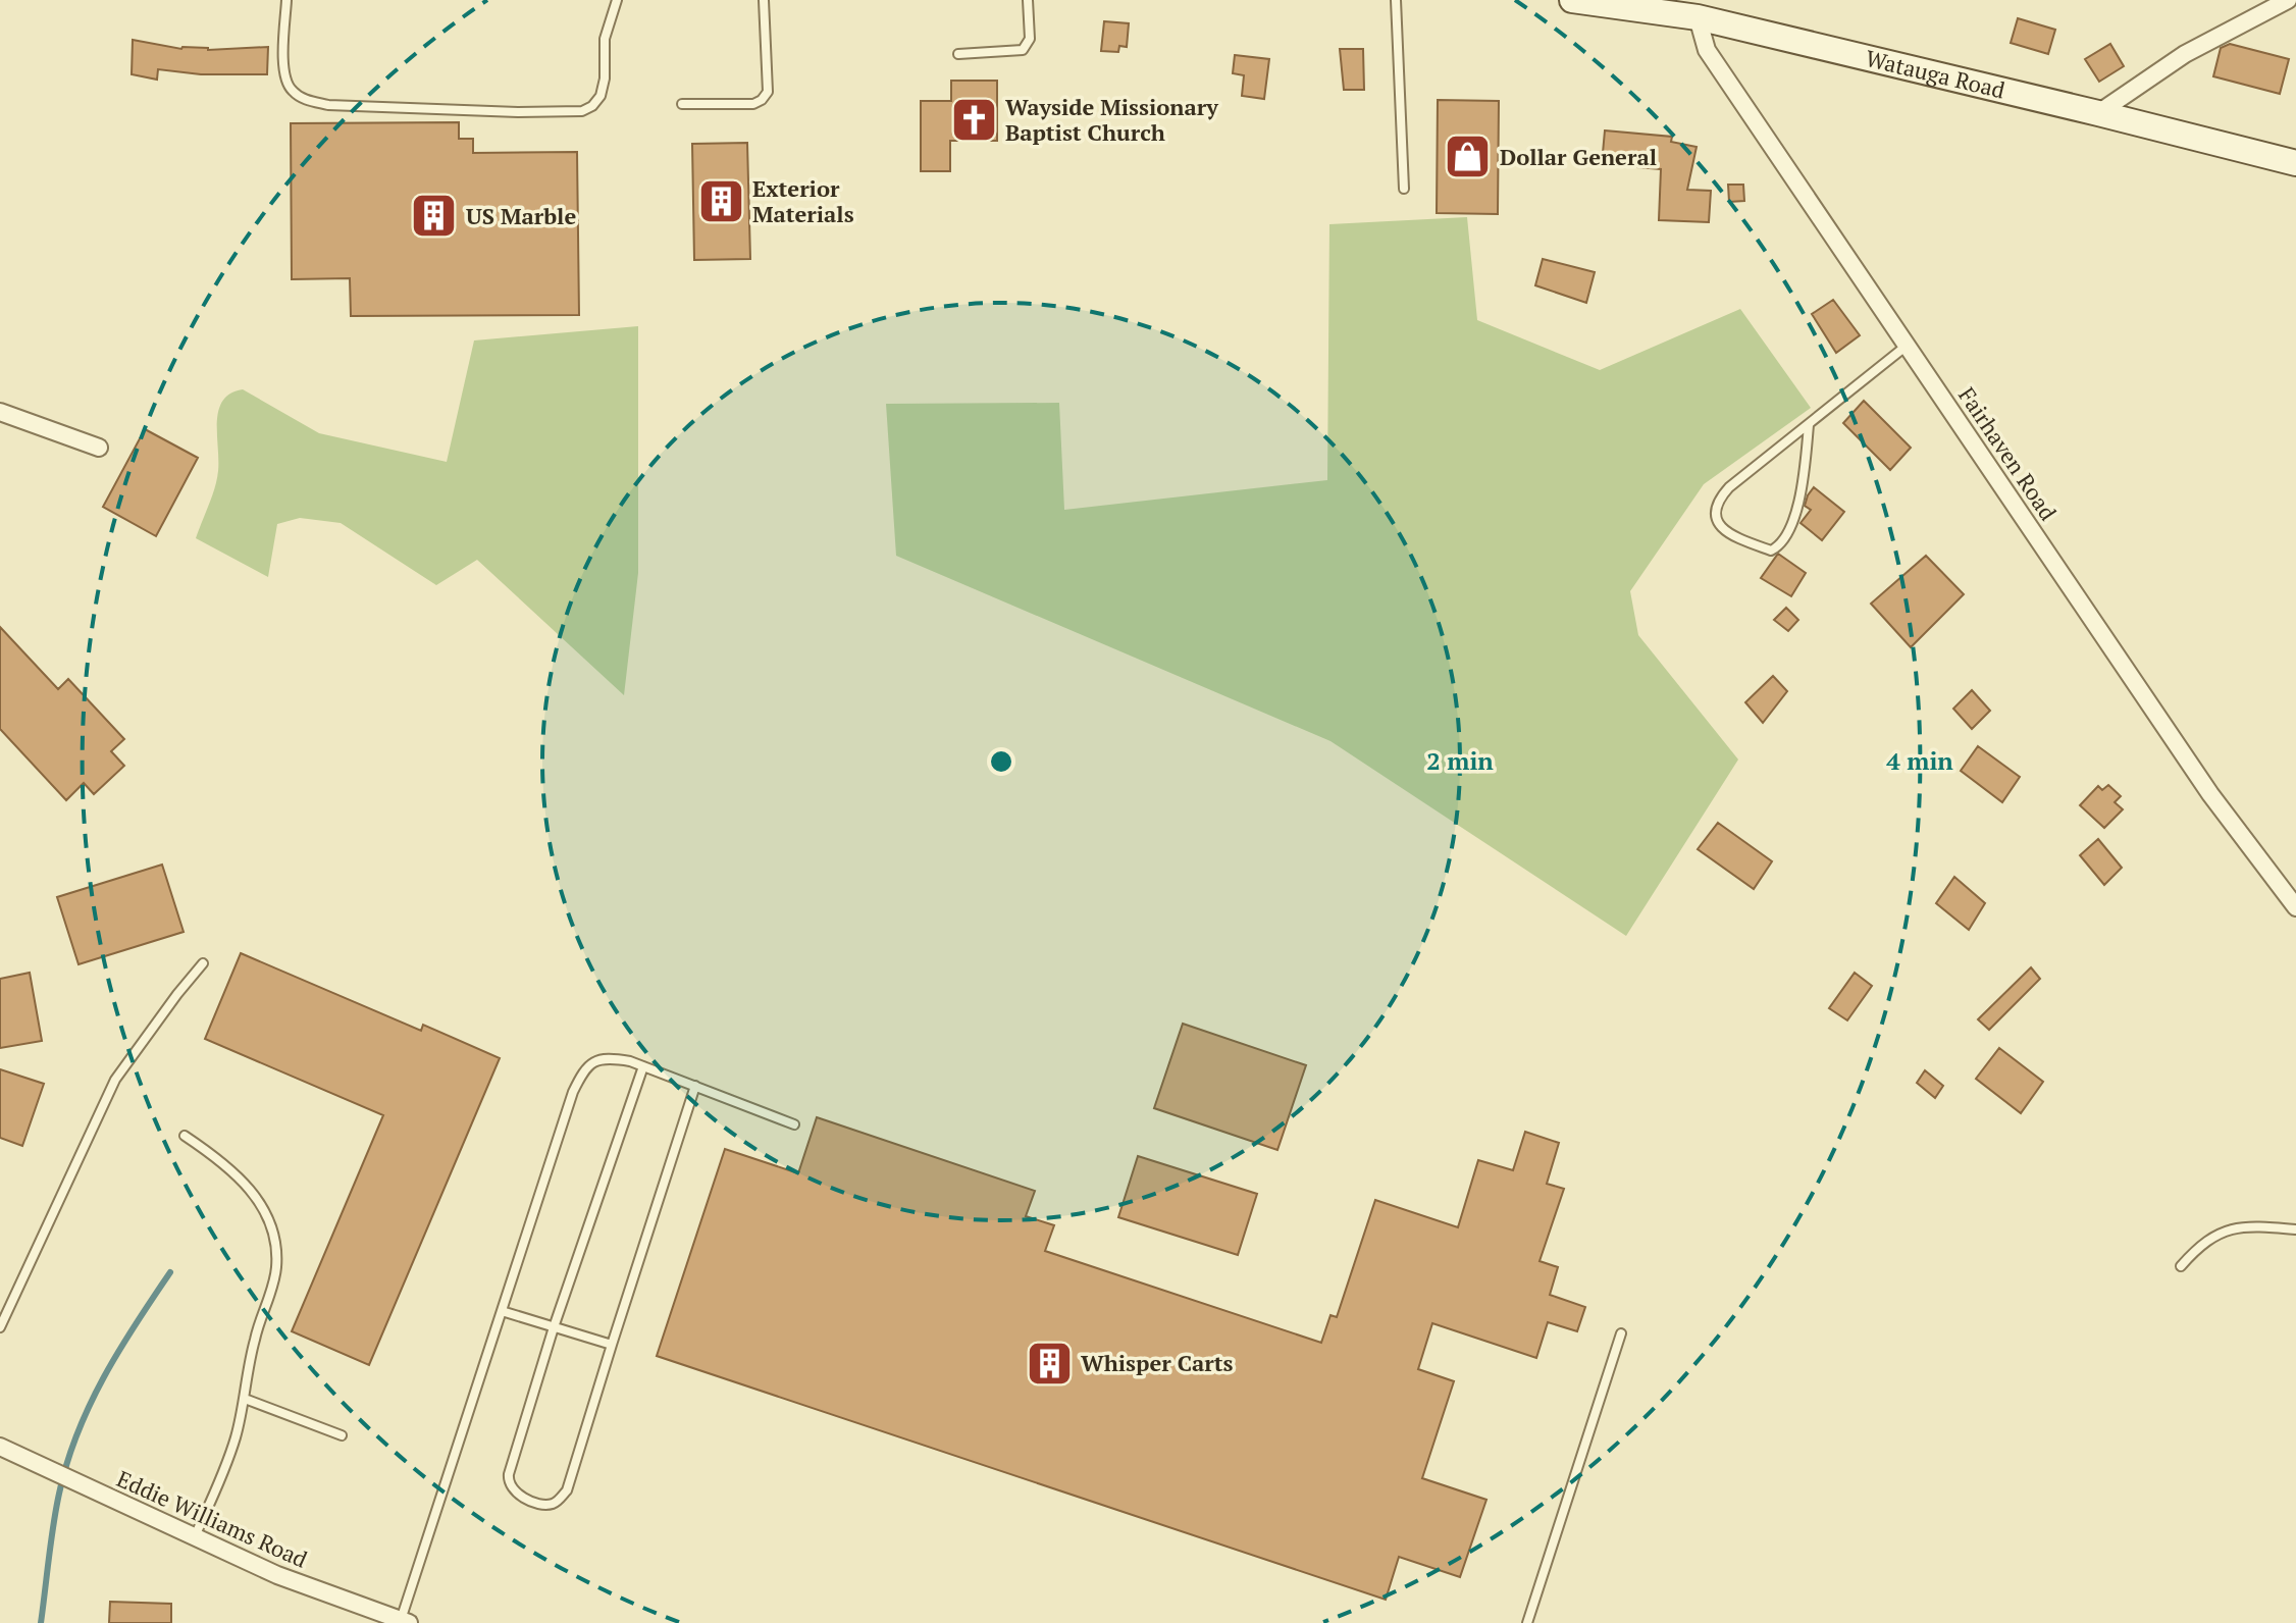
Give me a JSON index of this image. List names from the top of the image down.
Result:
{
  "streets": {
    "main road": ["Watauga Road"],
    "street": ["Fairhaven Road", "Eddie Williams Road"]
  },
  "crossings": [
    ["Watauga Road", "Fairhaven Road"]
  ],
  "places": {
    "church": ["Wayside Missionary Baptist Church"],
    "shop": ["Dollar General"],
    "building": ["Exterior Materials", "US Marble", "Whisper Carts"]
  },
  "rings": ["2 min", "4 min"]
}
